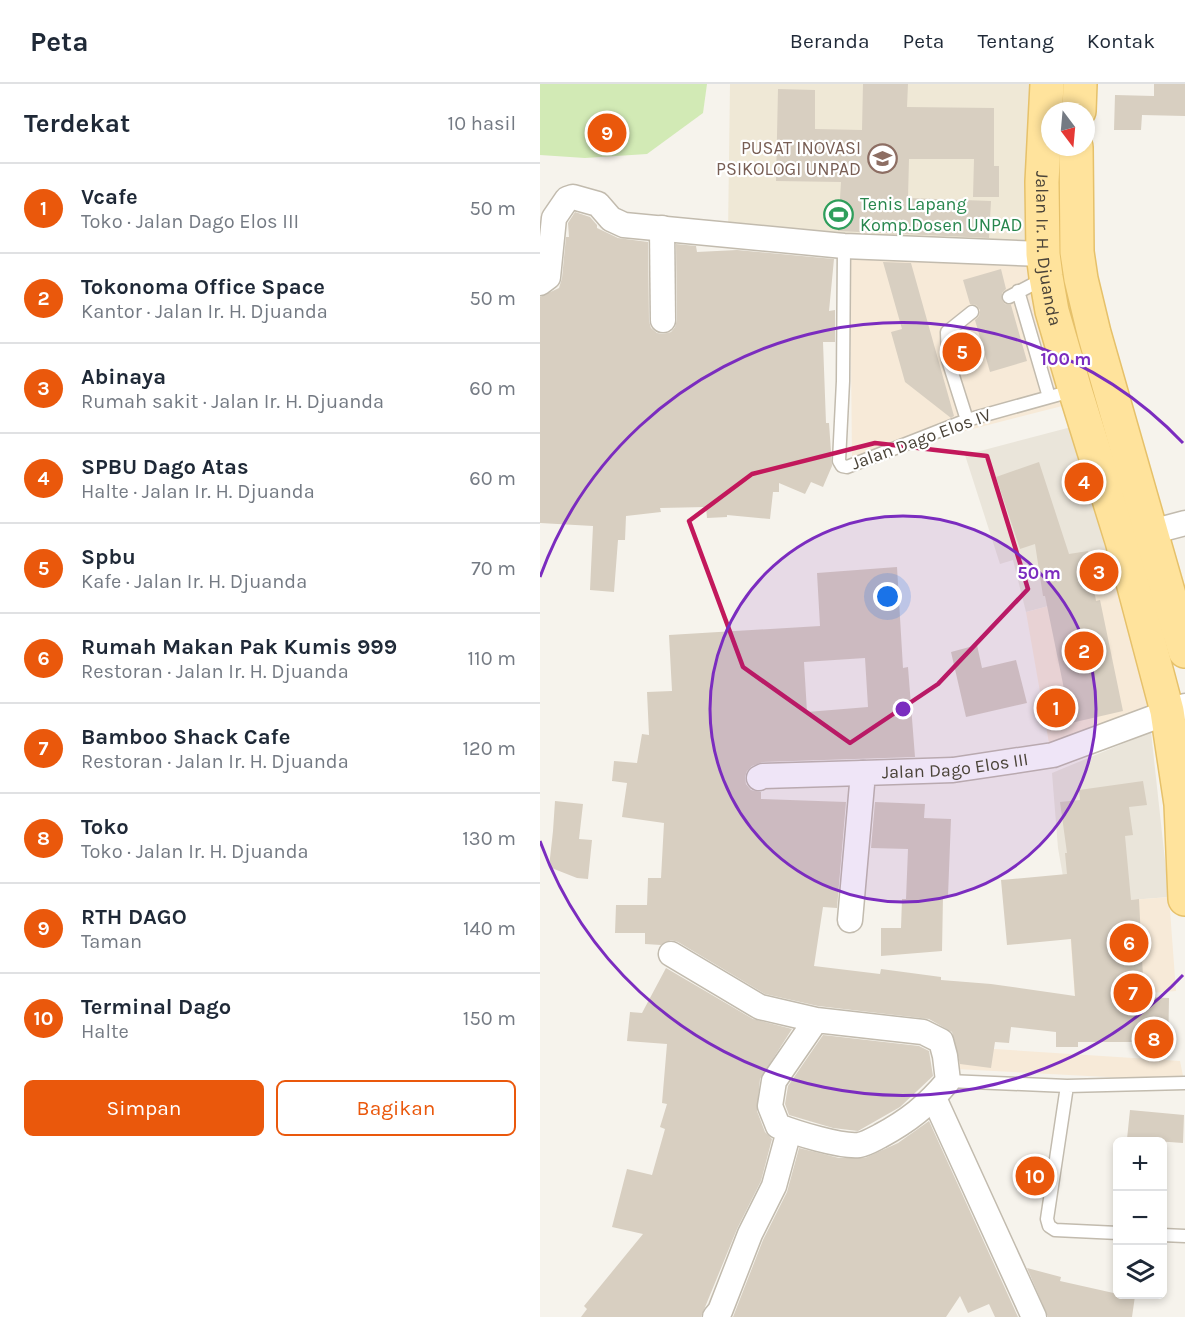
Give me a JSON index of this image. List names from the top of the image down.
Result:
{
  "streets": {
    "main road": ["Jalan Ir. H. Djuanda"],
    "street": ["Jalan Dago Elos III"],
    "lane": ["Jalan Dago Elos IV"]
  },
  "crossings": [
    ["Jalan Ir. H. Djuanda", "Jalan Dago Elos IV"],
    ["Jalan Ir. H. Djuanda", "Jalan Dago Elos III"]
  ],
  "places": {
    "school or university": ["PUSAT INOVASI PSIKOLOGI UNPAD"],
    "sports": ["Tenis Lapang Komp.Dosen UNPAD"]
  },
  "north": "bottom",
  "page": {
    "header": "Peta",
    "nav": [
      "Beranda",
      "Peta",
      "Tentang",
      "Kontak"
    ],
    "heading": ["Terdekat", "10 hasil"],
    "pins": [
      "9",
      "5",
      "4",
      "3",
      "2",
      "1",
      "6",
      "7",
      "8",
      "10"
    ],
    "list": [
      {
        "mark": "1",
        "name": "Vcafe",
        "note": "Toko · Jalan Dago Elos III",
        "value": "50 m"
      },
      {
        "mark": "2",
        "name": "Tokonoma Office Space",
        "note": "Kantor · Jalan Ir. H. Djuanda",
        "value": "50 m"
      },
      {
        "mark": "3",
        "name": "Abinaya",
        "note": "Rumah sakit · Jalan Ir. H. Djuanda",
        "value": "60 m"
      },
      {
        "mark": "4",
        "name": "SPBU Dago Atas",
        "note": "Halte · Jalan Ir. H. Djuanda",
        "value": "60 m"
      },
      {
        "mark": "5",
        "name": "Spbu",
        "note": "Kafe · Jalan Ir. H. Djuanda",
        "value": "70 m"
      },
      {
        "mark": "6",
        "name": "Rumah Makan Pak Kumis 999",
        "note": "Restoran · Jalan Ir. H. Djuanda",
        "value": "110 m"
      },
      {
        "mark": "7",
        "name": "Bamboo Shack Cafe",
        "note": "Restoran · Jalan Ir. H. Djuanda",
        "value": "120 m"
      },
      {
        "mark": "8",
        "name": "Toko",
        "note": "Toko · Jalan Ir. H. Djuanda",
        "value": "130 m"
      },
      {
        "mark": "9",
        "name": "RTH DAGO",
        "note": "Taman",
        "value": "140 m"
      },
      {
        "mark": "10",
        "name": "Terminal Dago",
        "note": "Halte",
        "value": "150 m"
      }
    ],
    "buttons": ["Simpan", "Bagikan"],
    "map_buttons": ["+", "−"]
  },
  "rings": ["100 m", "50 m"]
}
